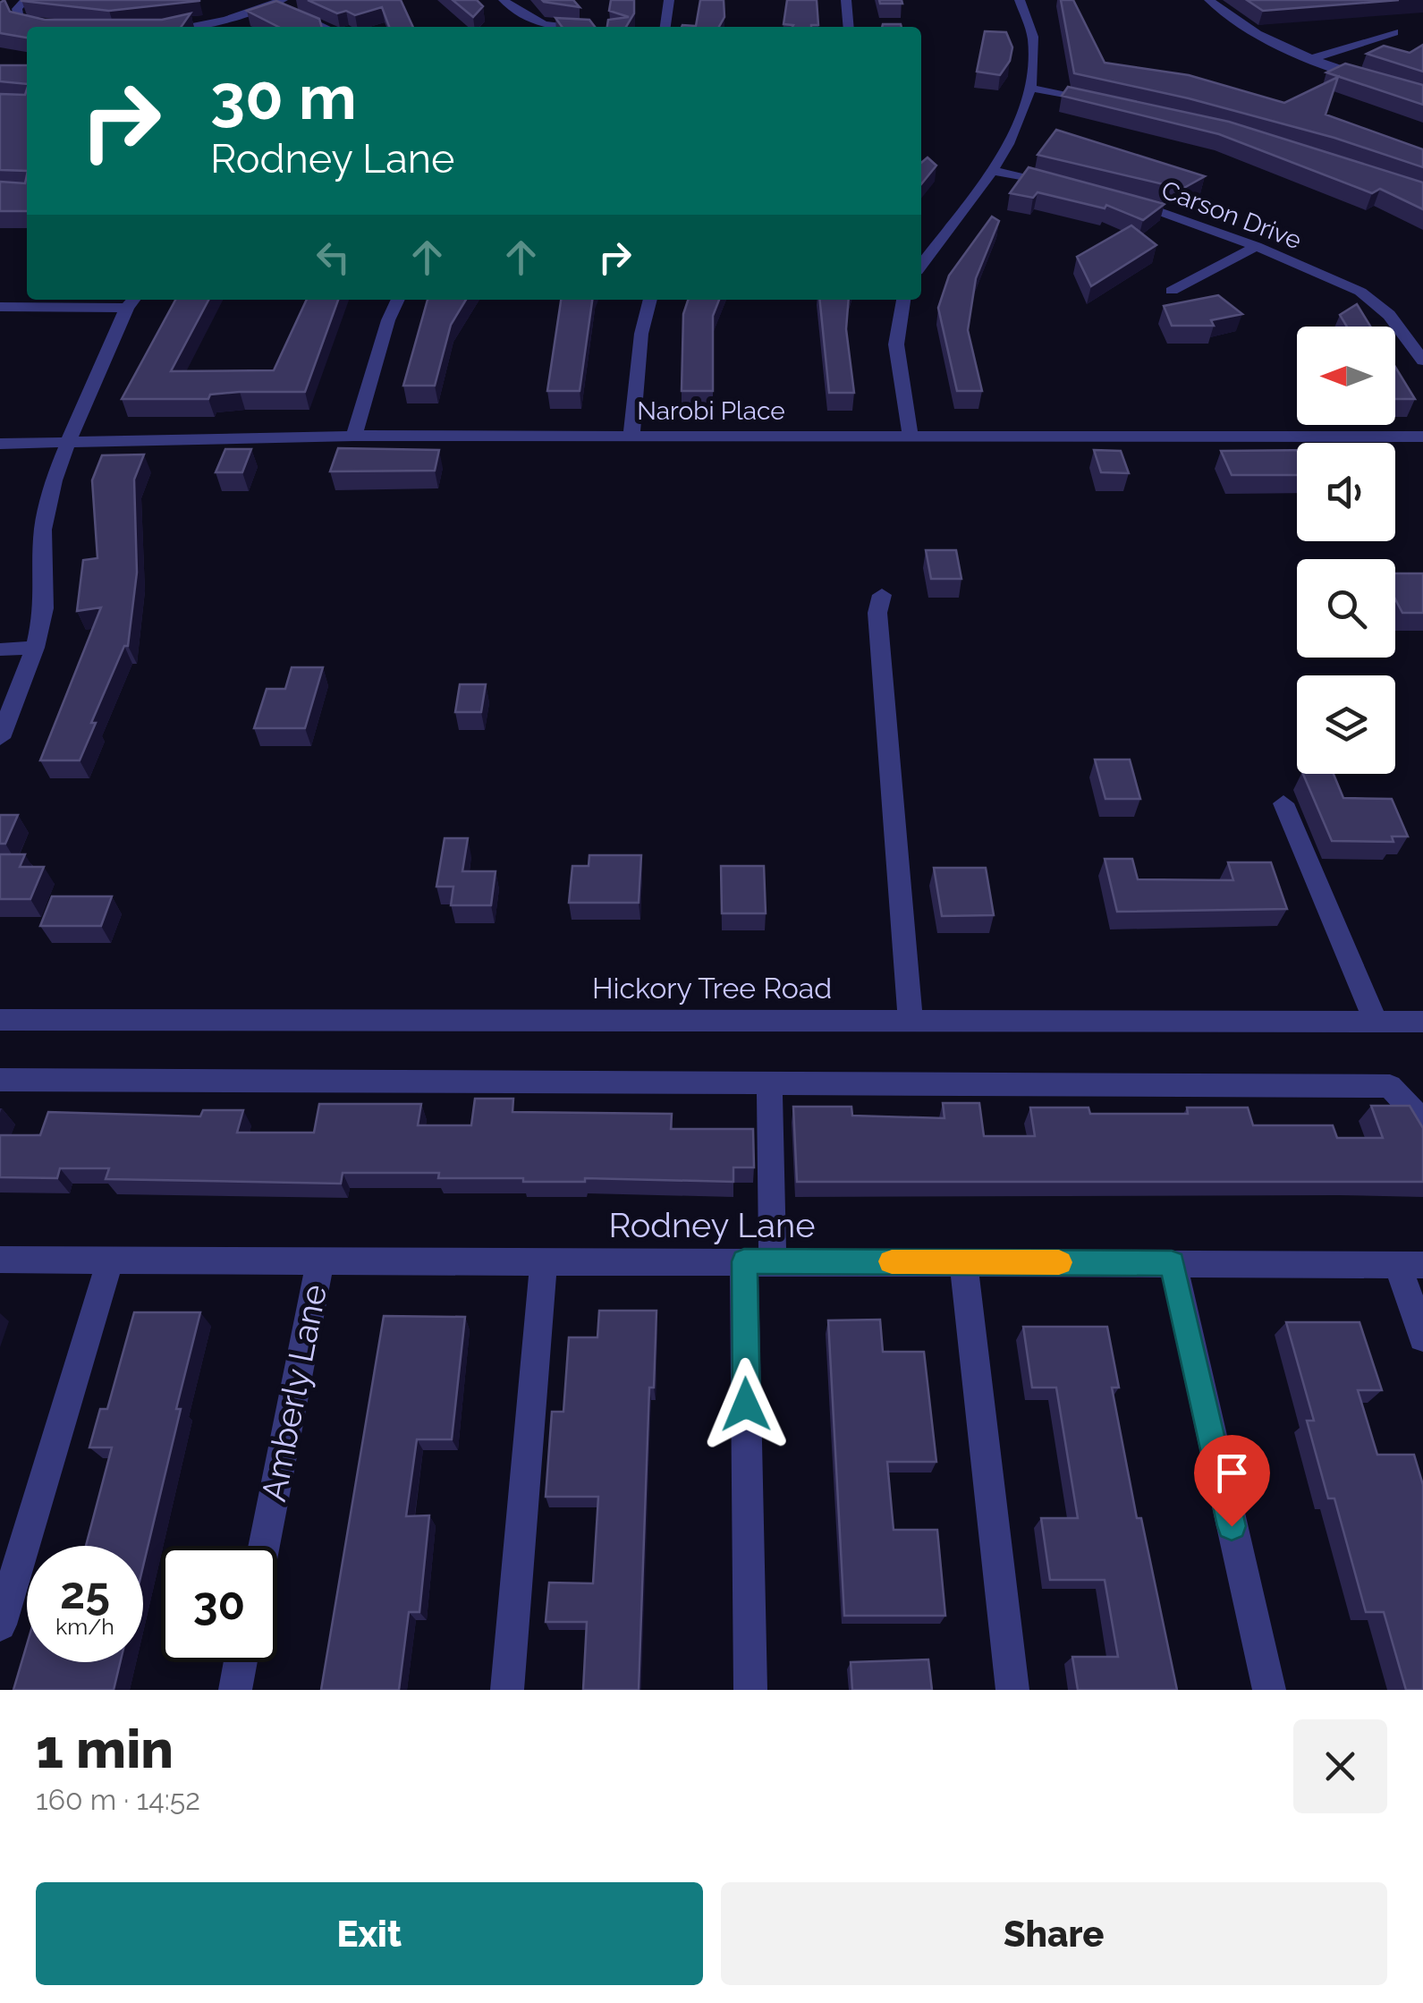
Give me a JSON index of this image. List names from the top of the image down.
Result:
{
  "streets": {
    "street": [
      "Carson Drive",
      "Narobi Place",
      "Hickory Tree Road",
      "Rodney Lane",
      "Amberly Lane"
    ]
  },
  "crossings": [
    ["Rodney Lane", "Amberly Lane"]
  ],
  "north": "left",
  "page": {
    "turn": ["30 m", "Rodney Lane"],
    "speed": "25 km/h",
    "limit": "30",
    "heading": ["1 min", "160 m · 14:52"],
    "buttons": ["Exit", "Share"]
  }
}
